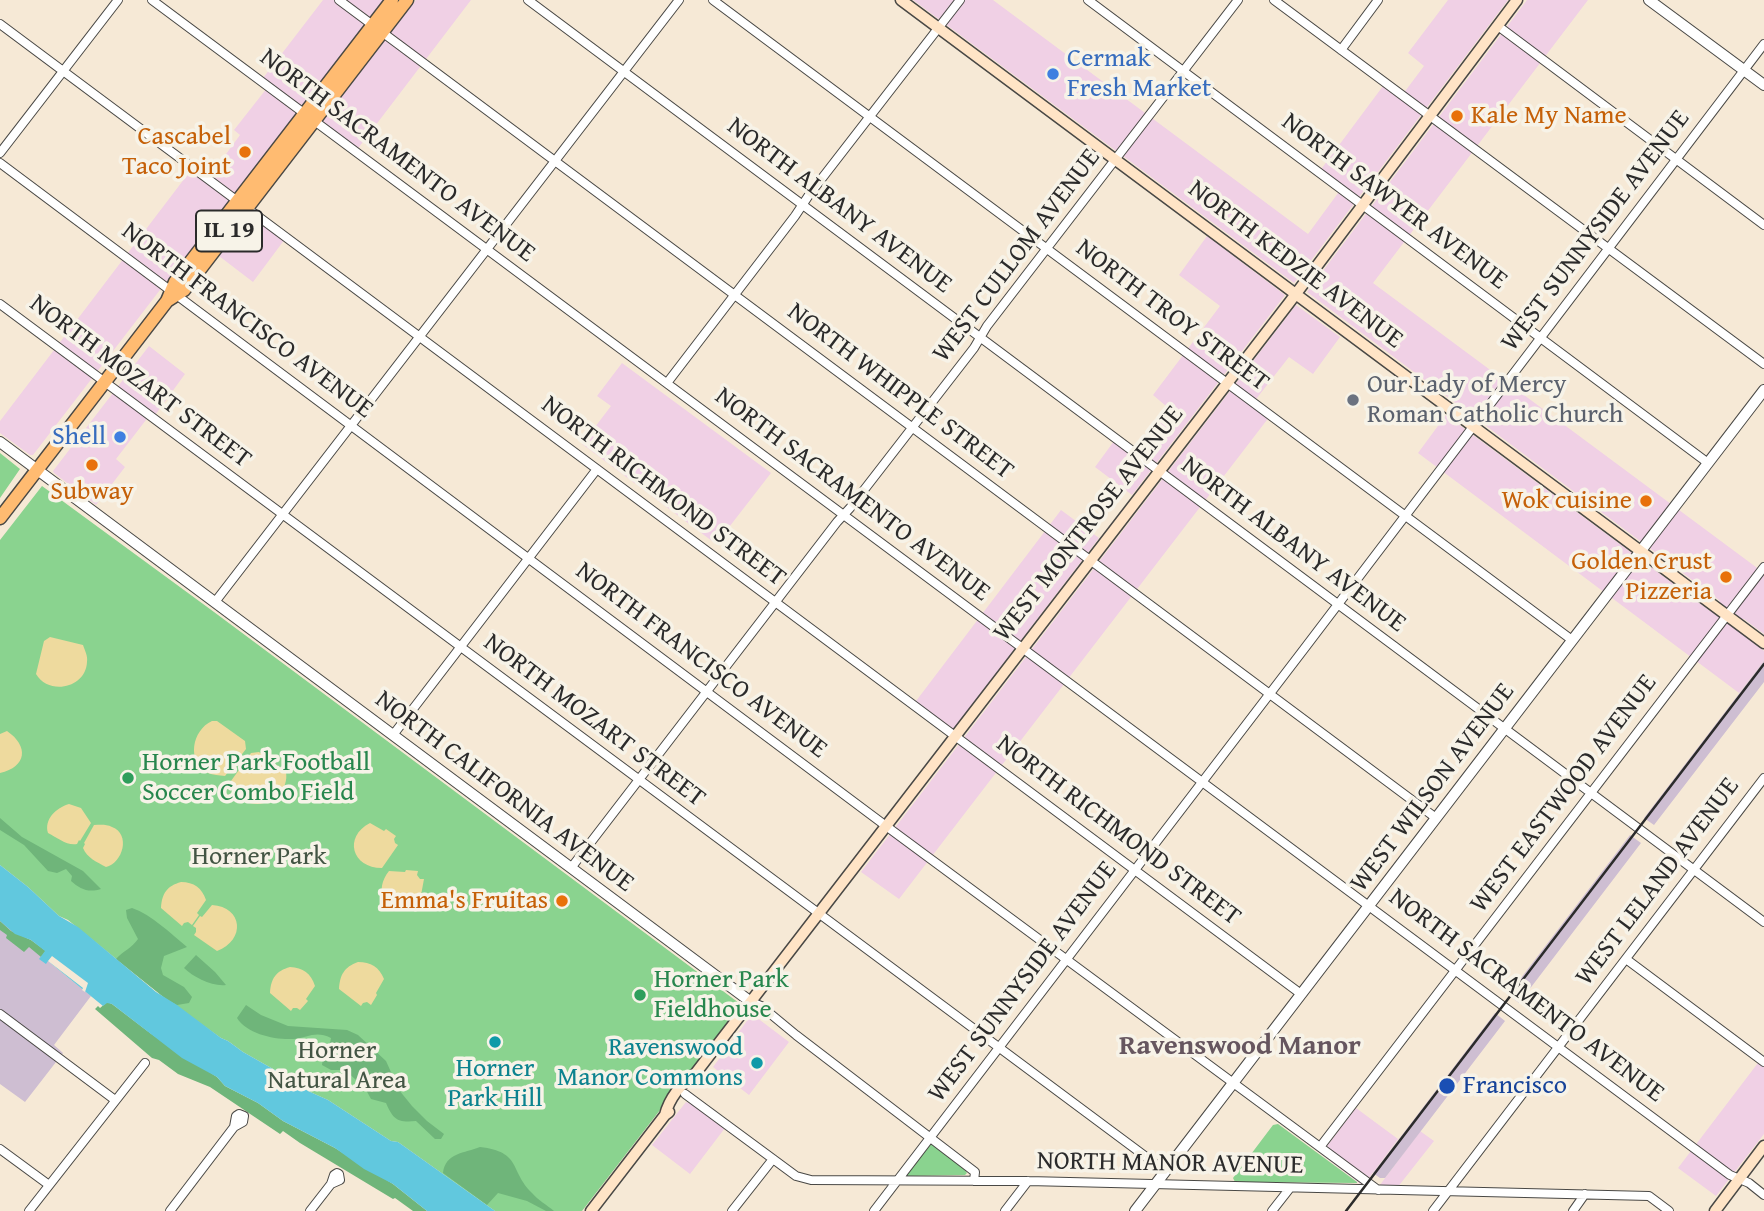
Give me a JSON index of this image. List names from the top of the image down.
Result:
{
  "streets": {
    "main road": ["IL 19", "NORTH KEDZIE AVENUE", "WEST MONTROSE AVENUE"],
    "street": [
      "NORTH SACRAMENTO AVENUE",
      "NORTH SAWYER AVENUE",
      "NORTH ALBANY AVENUE",
      "WEST SUNNYSIDE AVENUE",
      "WEST CULLOM AVENUE",
      "NORTH TROY STREET",
      "NORTH FRANCISCO AVENUE",
      "NORTH MOZART STREET",
      "NORTH WHIPPLE STREET",
      "NORTH RICHMOND STREET",
      "WEST WILSON AVENUE",
      "NORTH CALIFORNIA AVENUE",
      "WEST EASTWOOD AVENUE",
      "WEST LELAND AVENUE",
      "NORTH MANOR AVENUE"
    ]
  },
  "crossings": [
    ["NORTH SACRAMENTO AVENUE", "IL 19"],
    ["NORTH SACRAMENTO AVENUE", "WEST SUNNYSIDE AVENUE"],
    ["NORTH SACRAMENTO AVENUE", "WEST CULLOM AVENUE"],
    ["NORTH SACRAMENTO AVENUE", "WEST MONTROSE AVENUE"],
    ["NORTH SACRAMENTO AVENUE", "WEST WILSON AVENUE"],
    ["NORTH SACRAMENTO AVENUE", "WEST EASTWOOD AVENUE"],
    ["NORTH SACRAMENTO AVENUE", "WEST LELAND AVENUE"],
    ["NORTH SAWYER AVENUE", "WEST SUNNYSIDE AVENUE"],
    ["NORTH SAWYER AVENUE", "WEST CULLOM AVENUE"],
    ["NORTH SAWYER AVENUE", "WEST MONTROSE AVENUE"],
    ["NORTH SAWYER AVENUE", "WEST WILSON AVENUE"],
    ["NORTH ALBANY AVENUE", "WEST SUNNYSIDE AVENUE"],
    ["NORTH ALBANY AVENUE", "WEST CULLOM AVENUE"],
    ["NORTH ALBANY AVENUE", "WEST MONTROSE AVENUE"],
    ["NORTH ALBANY AVENUE", "WEST WILSON AVENUE"],
    ["NORTH ALBANY AVENUE", "WEST EASTWOOD AVENUE"],
    ["NORTH ALBANY AVENUE", "WEST LELAND AVENUE"],
    ["IL 19", "NORTH FRANCISCO AVENUE"],
    ["IL 19", "NORTH MOZART STREET"],
    ["IL 19", "NORTH WHIPPLE STREET"],
    ["IL 19", "NORTH RICHMOND STREET"],
    ["IL 19", "NORTH CALIFORNIA AVENUE"],
    ["WEST SUNNYSIDE AVENUE", "NORTH KEDZIE AVENUE"],
    ["WEST SUNNYSIDE AVENUE", "NORTH TROY STREET"],
    ["WEST SUNNYSIDE AVENUE", "NORTH FRANCISCO AVENUE"],
    ["WEST SUNNYSIDE AVENUE", "NORTH MOZART STREET"],
    ["WEST SUNNYSIDE AVENUE", "NORTH WHIPPLE STREET"],
    ["WEST SUNNYSIDE AVENUE", "NORTH RICHMOND STREET"],
    ["WEST SUNNYSIDE AVENUE", "NORTH CALIFORNIA AVENUE"],
    ["WEST SUNNYSIDE AVENUE", "NORTH MANOR AVENUE"],
    ["WEST CULLOM AVENUE", "NORTH KEDZIE AVENUE"],
    ["WEST CULLOM AVENUE", "NORTH TROY STREET"],
    ["WEST CULLOM AVENUE", "NORTH FRANCISCO AVENUE"],
    ["WEST CULLOM AVENUE", "NORTH MOZART STREET"],
    ["WEST CULLOM AVENUE", "NORTH WHIPPLE STREET"],
    ["WEST CULLOM AVENUE", "NORTH RICHMOND STREET"],
    ["WEST CULLOM AVENUE", "NORTH CALIFORNIA AVENUE"],
    ["NORTH KEDZIE AVENUE", "WEST MONTROSE AVENUE"],
    ["NORTH KEDZIE AVENUE", "WEST WILSON AVENUE"],
    ["NORTH KEDZIE AVENUE", "WEST EASTWOOD AVENUE"],
    ["NORTH TROY STREET", "WEST MONTROSE AVENUE"],
    ["NORTH TROY STREET", "WEST WILSON AVENUE"],
    ["NORTH FRANCISCO AVENUE", "WEST MONTROSE AVENUE"],
    ["NORTH FRANCISCO AVENUE", "WEST WILSON AVENUE"],
    ["NORTH FRANCISCO AVENUE", "WEST EASTWOOD AVENUE"],
    ["NORTH FRANCISCO AVENUE", "NORTH MANOR AVENUE"],
    ["NORTH MOZART STREET", "WEST MONTROSE AVENUE"],
    ["NORTH MOZART STREET", "WEST WILSON AVENUE"],
    ["NORTH WHIPPLE STREET", "WEST MONTROSE AVENUE"],
    ["NORTH WHIPPLE STREET", "WEST WILSON AVENUE"],
    ["NORTH RICHMOND STREET", "WEST MONTROSE AVENUE"],
    ["NORTH RICHMOND STREET", "WEST WILSON AVENUE"],
    ["WEST MONTROSE AVENUE", "NORTH CALIFORNIA AVENUE"],
    ["WEST MONTROSE AVENUE", "NORTH MANOR AVENUE"],
    ["WEST WILSON AVENUE", "NORTH MANOR AVENUE"],
    ["NORTH CALIFORNIA AVENUE", "NORTH MANOR AVENUE"],
    ["WEST LELAND AVENUE", "NORTH MANOR AVENUE"]
  ],
  "districts": ["Ravenswood Manor"],
  "parks": ["Horner Park", "Horner Natural Area"],
  "places": [
    "Cermak Fresh Market",
    "Kale My Name",
    "Cascabel Taco Joint",
    "Our Lady of Mercy Roman Catholic Church",
    "Shell",
    "Subway",
    "Wok cuisine",
    "Golden Crust Pizzeria",
    "Horner Park Football Soccer Combo Field",
    "Emma's Fruitas",
    "Horner Park Fieldhouse",
    "Horner Park Hill",
    "Ravenswood Manor Commons",
    "Francisco"
  ]
}
